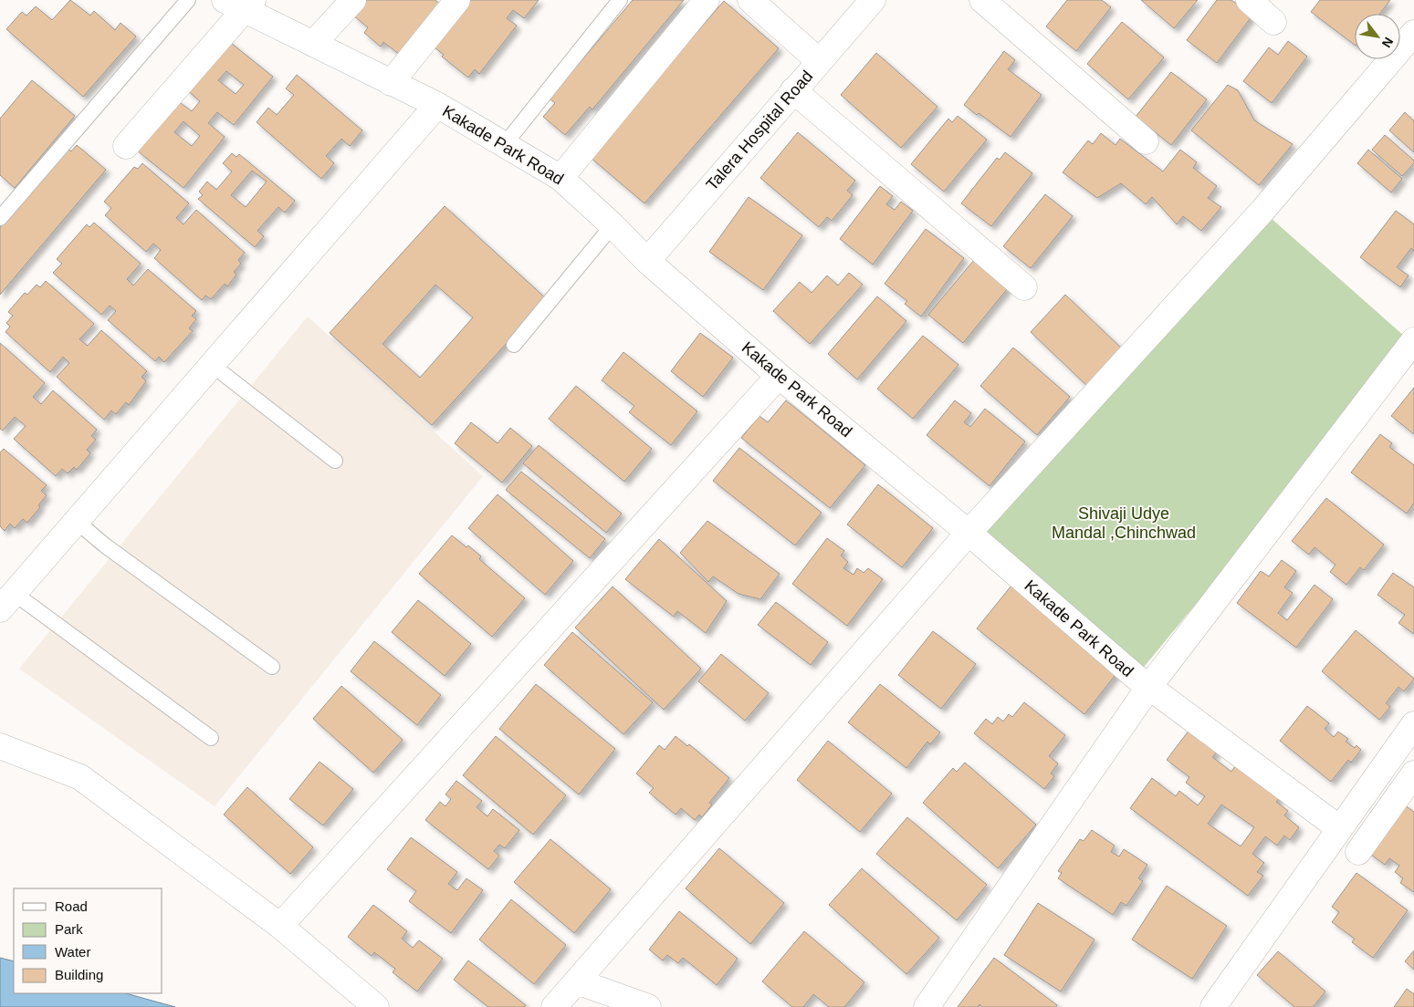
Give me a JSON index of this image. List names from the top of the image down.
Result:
{
  "streets": {
    "street": ["Talera Hospital Road", "Kakade Park Road"]
  },
  "crossings": [
    ["Talera Hospital Road", "Kakade Park Road"]
  ],
  "parks": ["Shivaji Udye Mandal ,Chinchwad"],
  "legend": [
    "Road",
    "Park",
    "Water",
    "Building"
  ],
  "north": "bottom right"
}
